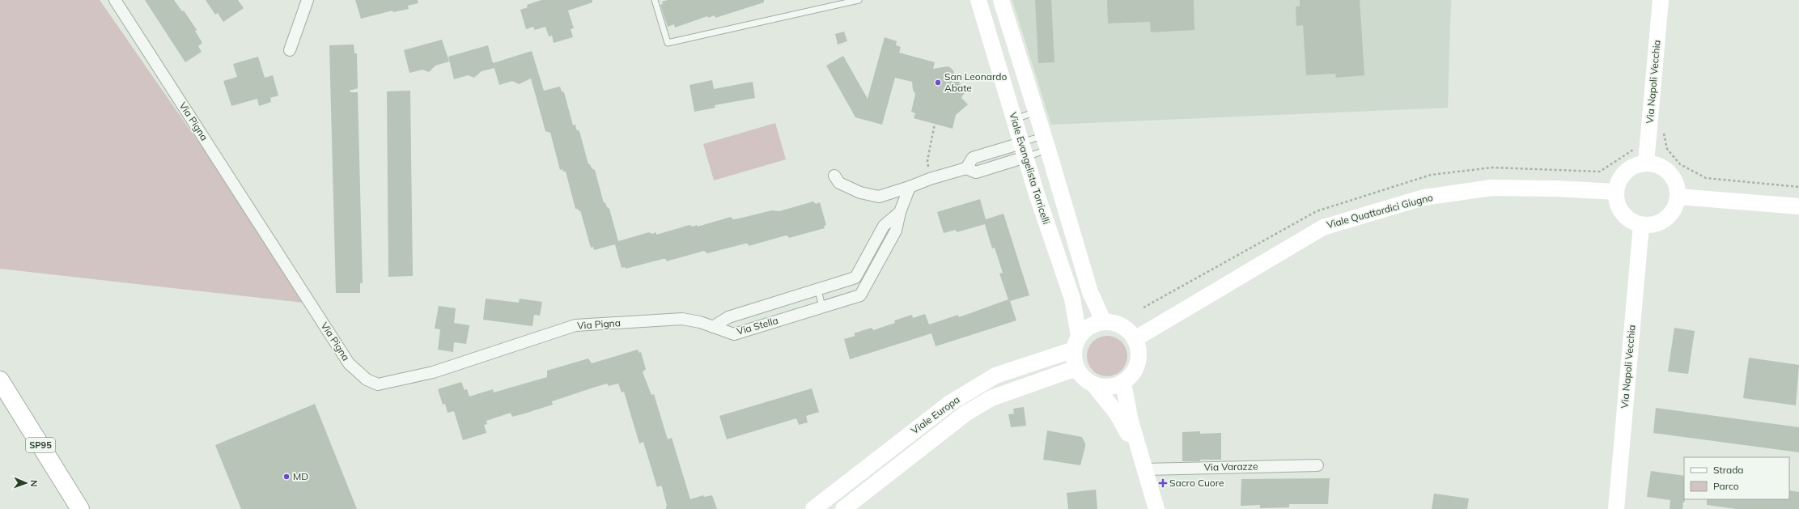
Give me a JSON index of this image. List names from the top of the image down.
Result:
{
  "streets": {
    "main road": ["SP95"],
    "street": [
      "Via Napoli Vecchia",
      "Via Pigna",
      "Viale Evangelista Torricelli",
      "Viale Quattordici Giugno",
      "Via Stella",
      "Viale Europa",
      "Via Varazze"
    ]
  },
  "crossings": [
    ["Via Napoli Vecchia", "Viale Quattordici Giugno"],
    ["Via Pigna", "Via Stella"],
    ["Viale Evangelista Torricelli", "Viale Quattordici Giugno"],
    ["Viale Evangelista Torricelli", "Viale Europa"],
    ["Viale Evangelista Torricelli", "Via Varazze"],
    ["Viale Quattordici Giugno", "Viale Europa"]
  ],
  "places": {
    "other": ["San Leonardo Abate", "MD"],
    "health": ["Sacro Cuore"]
  },
  "legend": ["Strada", "Parco"],
  "north": "right"
}
